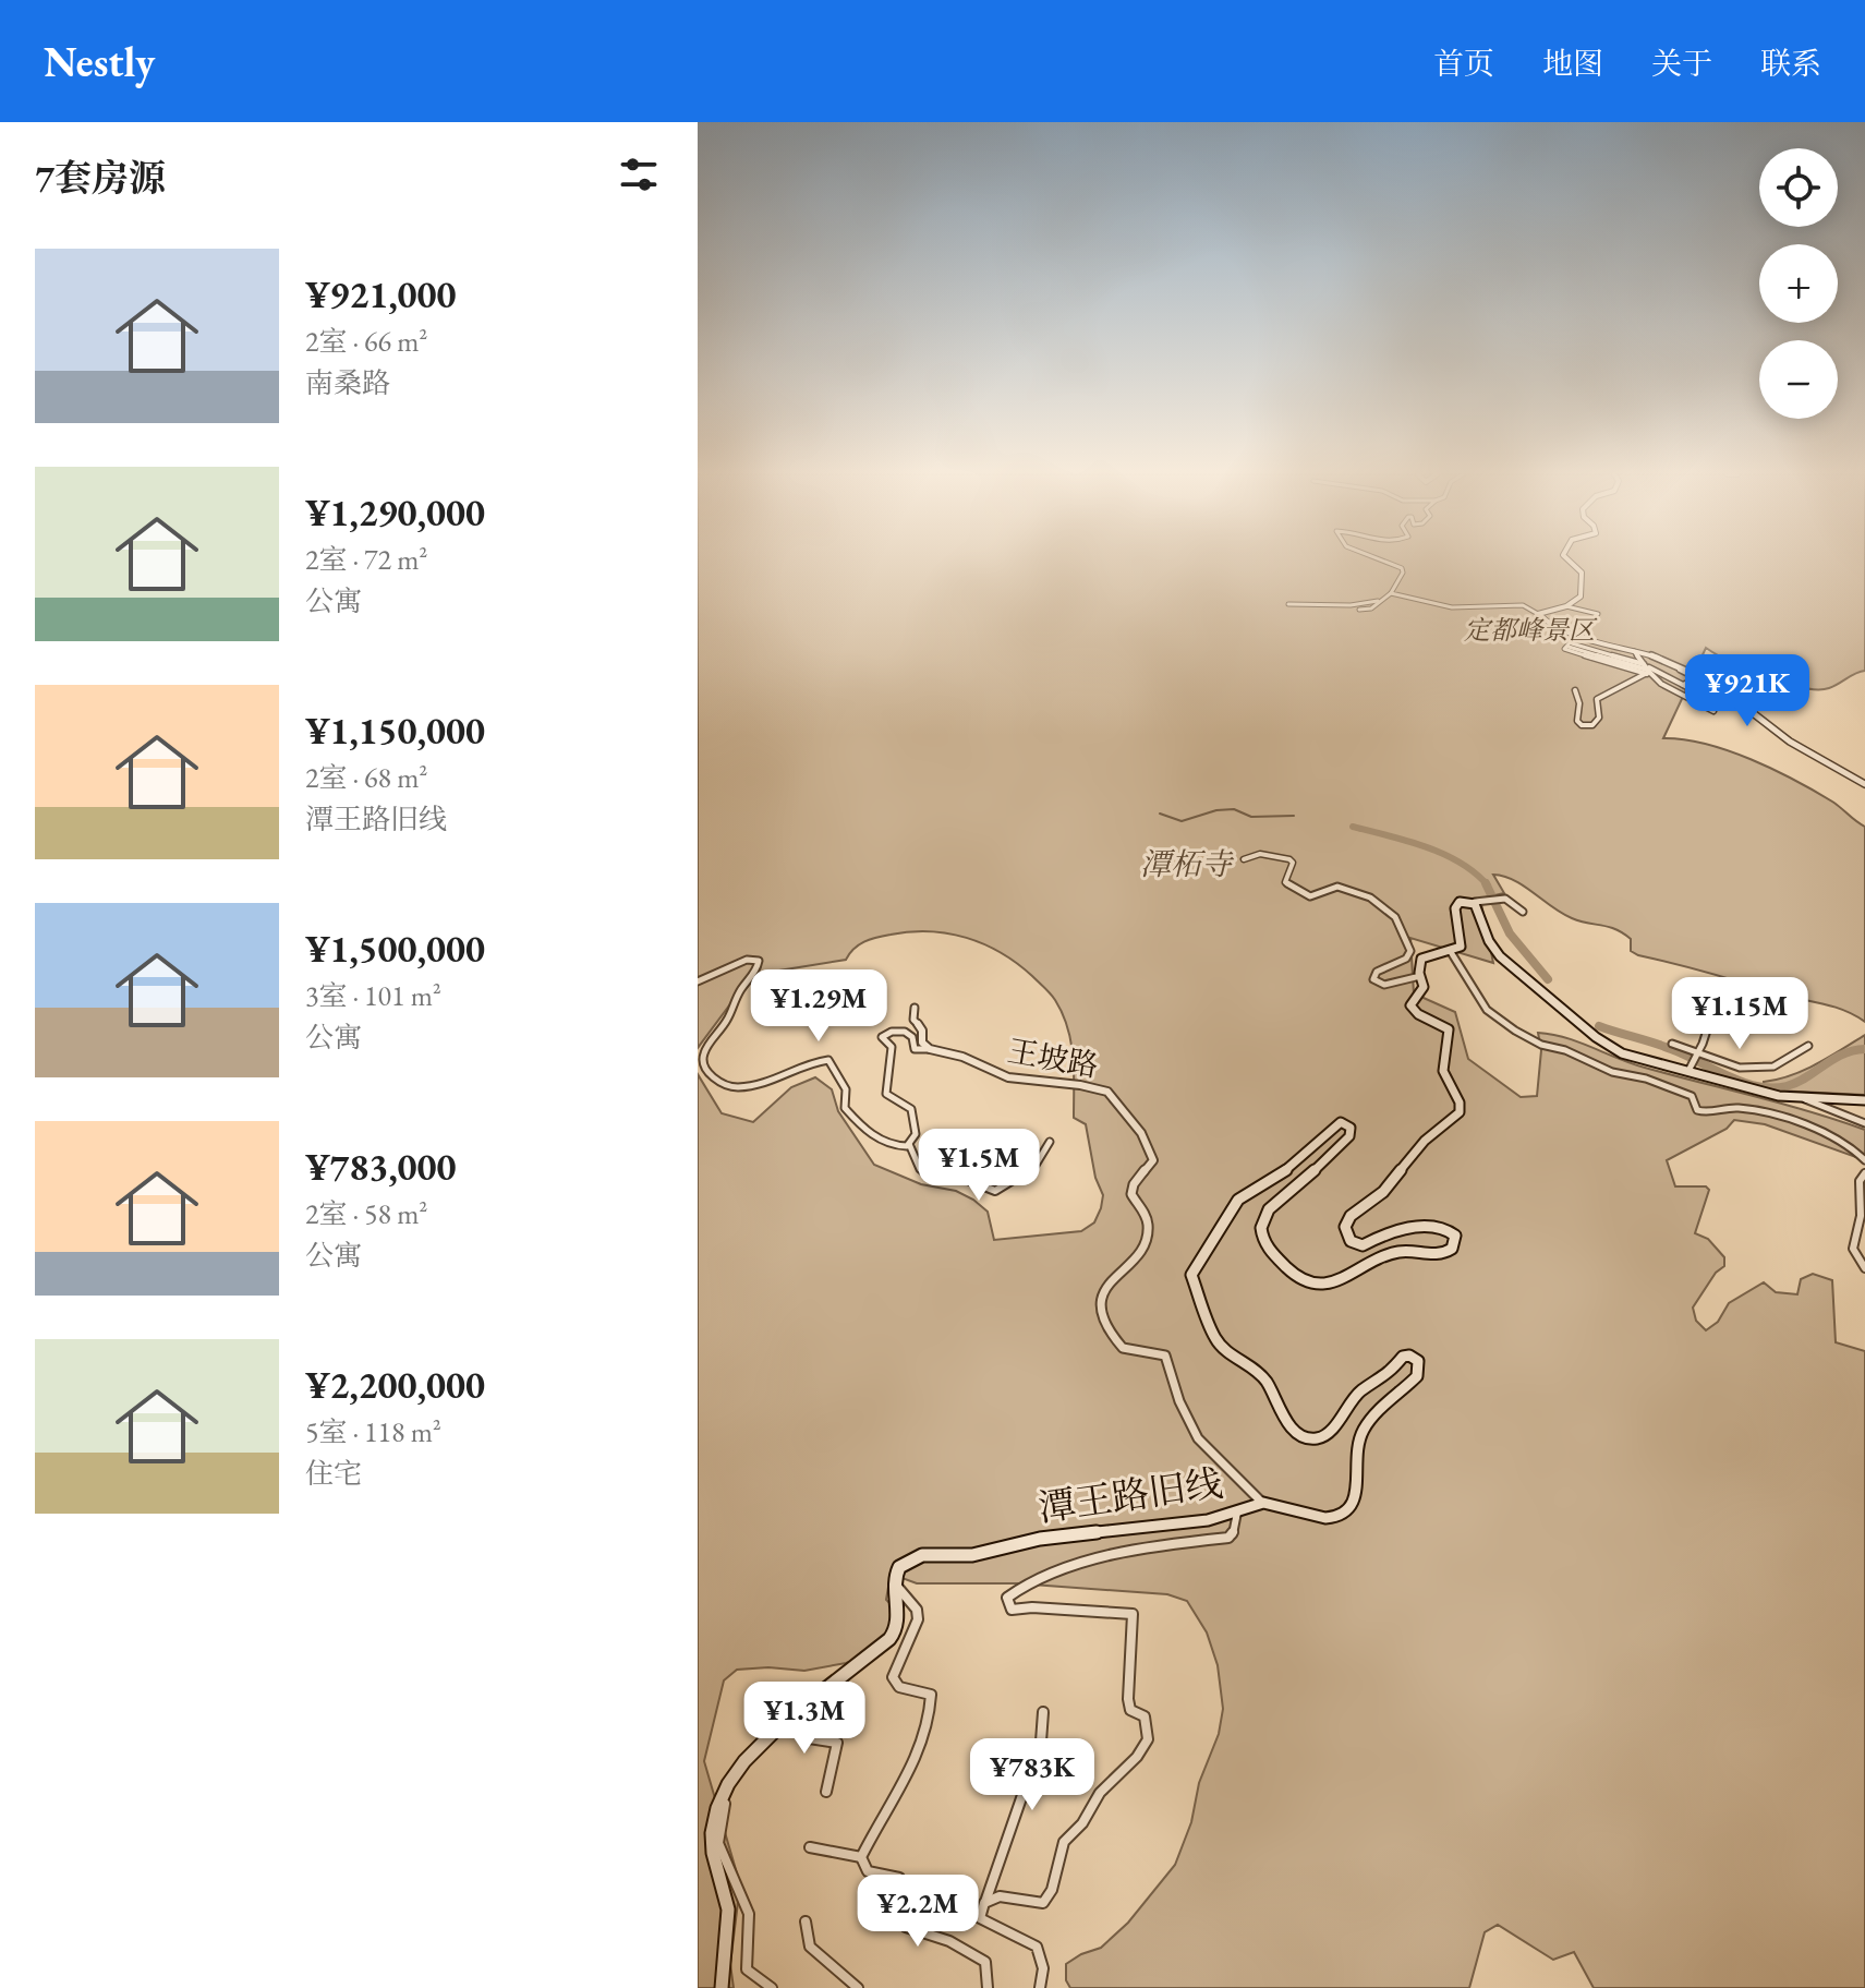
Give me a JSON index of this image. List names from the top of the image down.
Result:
{
  "streets": {
    "main road": ["潭王路旧线"],
    "street": ["王坡路"]
  },
  "crossings": [
    ["王坡路", "潭王路旧线"]
  ],
  "parks": ["定都峰景区", "潭柘寺"],
  "page": {
    "header": "Nestly",
    "nav": [
      "首页",
      "地图",
      "关于",
      "联系"
    ],
    "heading": "7套房源",
    "map_buttons": ["+", "−"],
    "list": [
      {
        "name": "¥921,000",
        "note": "2室 · 66 m² · 南桑路"
      },
      {
        "name": "¥1,290,000",
        "note": "2室 · 72 m² · 公寓"
      },
      {
        "name": "¥1,150,000",
        "note": "2室 · 68 m² · 潭王路旧线"
      },
      {
        "name": "¥1,500,000",
        "note": "3室 · 101 m² · 公寓"
      },
      {
        "name": "¥783,000",
        "note": "2室 · 58 m² · 公寓"
      },
      {
        "name": "¥2,200,000",
        "note": "5室 · 118 m² · 住宅"
      }
    ],
    "price": [
      "¥921K",
      "¥1.29M",
      "¥1.15M",
      "¥1.5M",
      "¥1.3M",
      "¥783K",
      "¥2.2M"
    ]
  }
}
